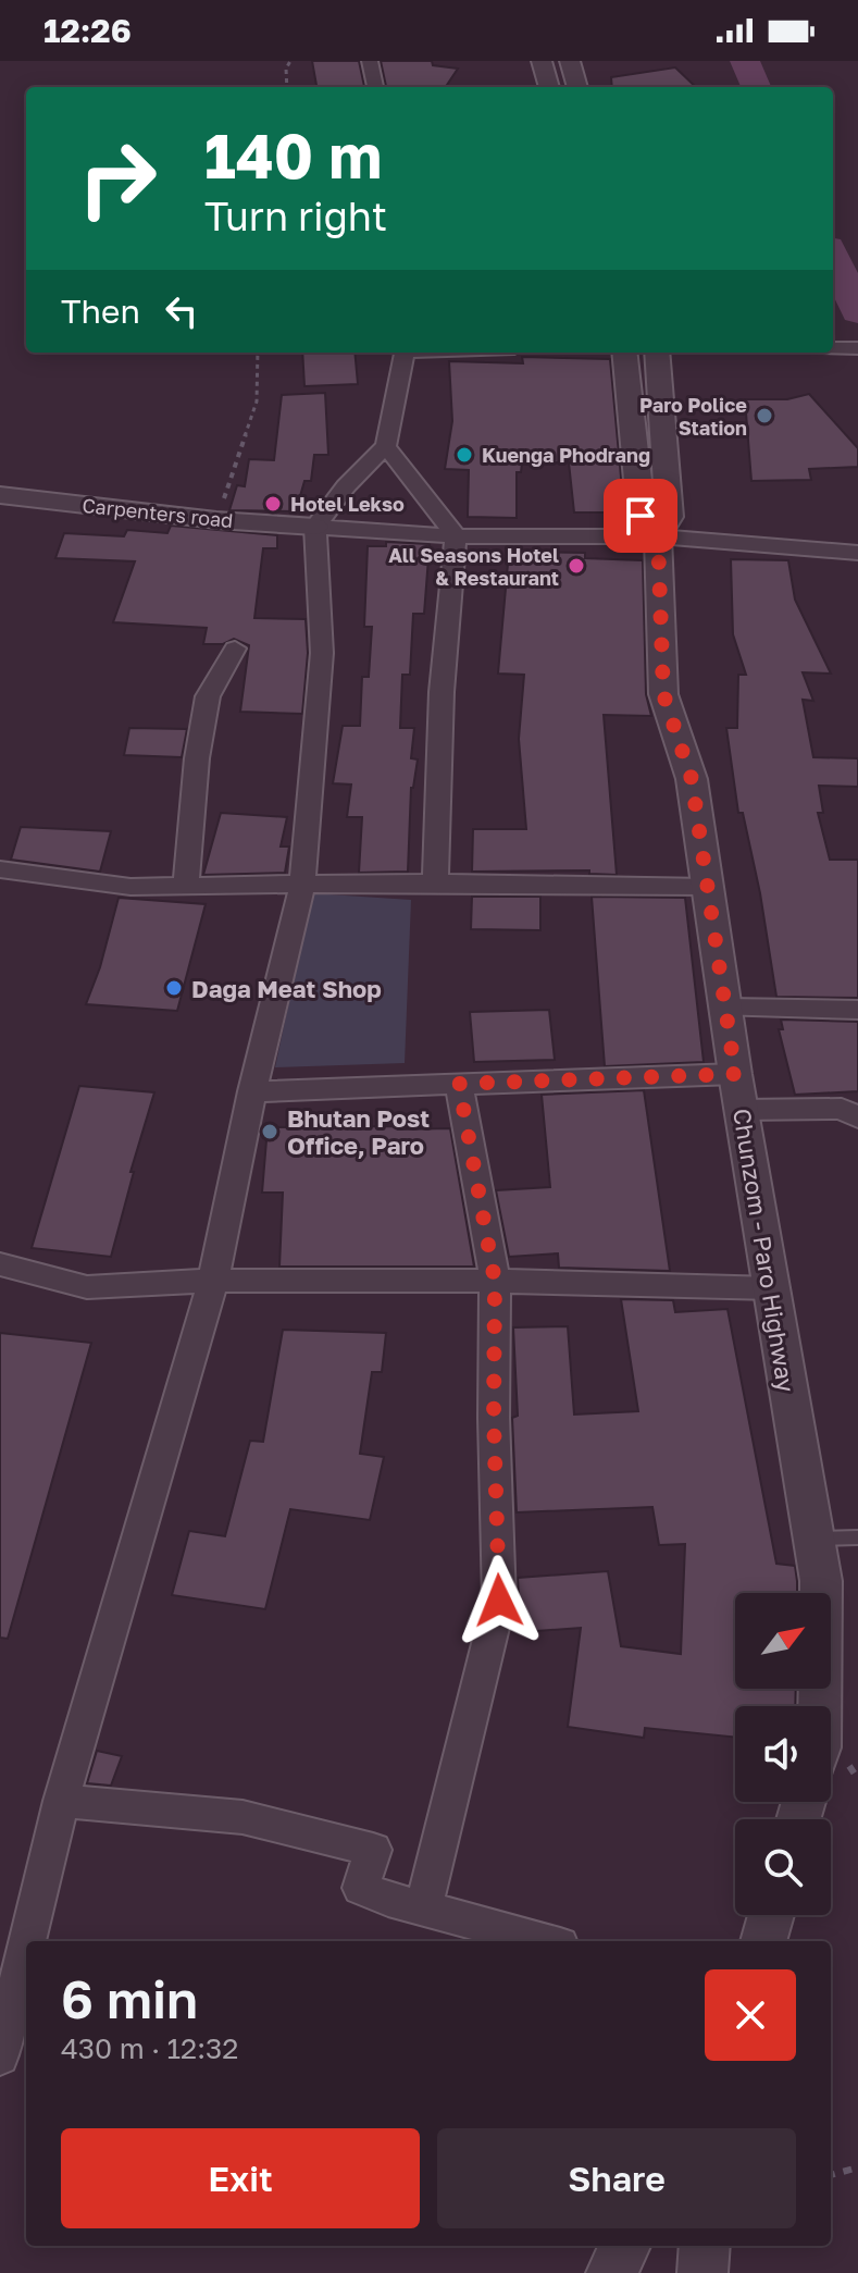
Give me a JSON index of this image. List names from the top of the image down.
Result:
{
  "streets": {
    "street": ["Carpenters road", "Chunzom - Paro Highway"]
  },
  "places": [
    "Paro Police Station",
    "Kuenga Phodrang",
    "Hotel Lekso",
    "All Seasons Hotel & Restaurant",
    "Daga Meat Shop",
    "Bhutan Post Office, Paro"
  ],
  "north": "top right",
  "page": {
    "status": "12:26",
    "turn": ["140 m", "Turn right"],
    "then": "Then",
    "heading": ["6 min", "430 m · 12:32"],
    "buttons": ["Exit", "Share"]
  }
}
